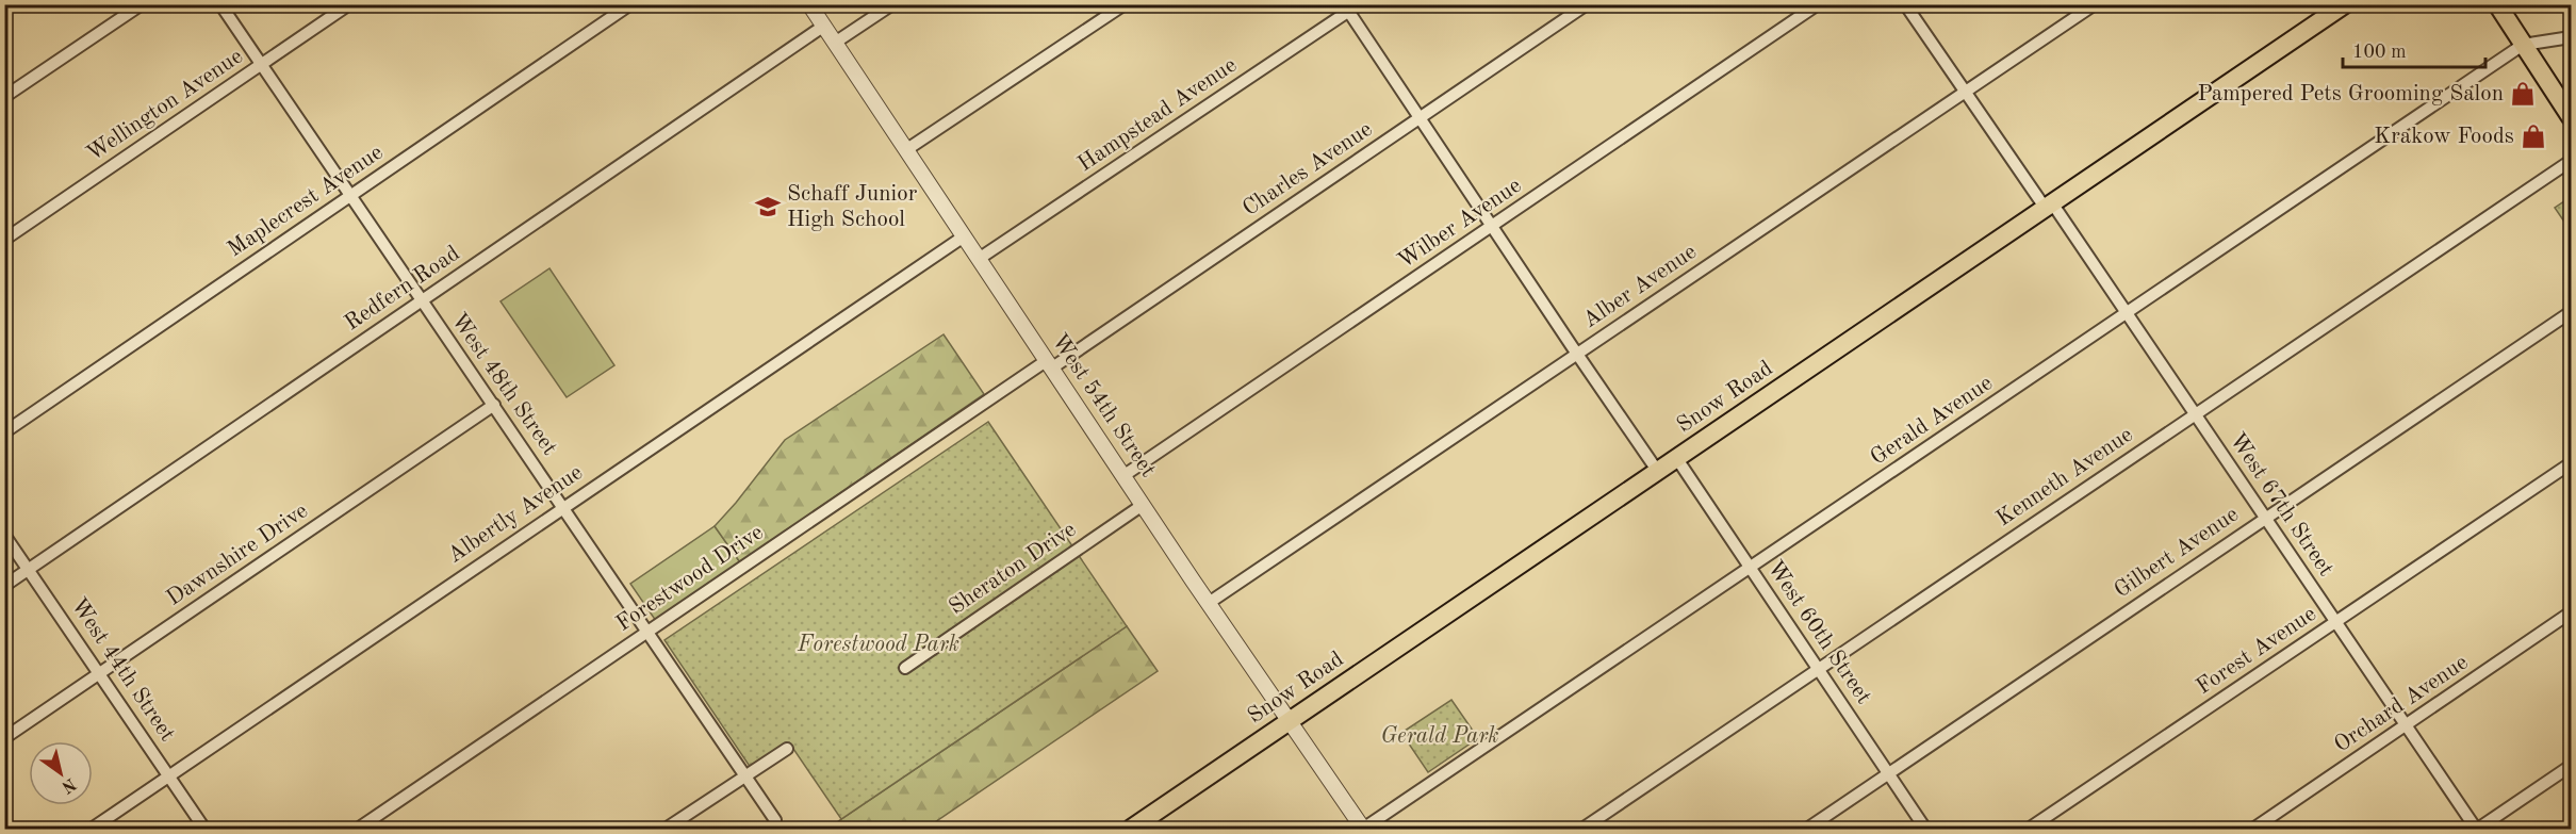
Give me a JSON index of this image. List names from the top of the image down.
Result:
{
  "streets": {
    "main road": ["Snow Road"],
    "street": [
      "Wellington Avenue",
      "Hampstead Avenue",
      "Charles Avenue",
      "Maplecrest Avenue",
      "Wilber Avenue",
      "Alber Avenue",
      "Redfern Road",
      "West 48th Street",
      "West 54th Street",
      "Gerald Avenue",
      "Kenneth Avenue",
      "West 67th Street",
      "Albertly Avenue",
      "Gilbert Avenue",
      "Dawnshire Drive",
      "Sheraton Drive",
      "Forestwood Drive",
      "West 60th Street",
      "Forest Avenue",
      "West 44th Street",
      "Orchard Avenue"
    ]
  },
  "crossings": [
    ["Wellington Avenue", "West 48th Street"],
    ["Hampstead Avenue", "West 54th Street"],
    ["Charles Avenue", "West 54th Street"],
    ["Charles Avenue", "Forestwood Drive"],
    ["Maplecrest Avenue", "West 48th Street"],
    ["Wilber Avenue", "West 54th Street"],
    ["Alber Avenue", "West 54th Street"],
    ["Alber Avenue", "West 67th Street"],
    ["Redfern Road", "West 48th Street"],
    ["Redfern Road", "West 54th Street"],
    ["Redfern Road", "West 44th Street"],
    ["West 48th Street", "Albertly Avenue"],
    ["West 48th Street", "Dawnshire Drive"],
    ["West 48th Street", "Forestwood Drive"],
    ["Snow Road", "West 54th Street"],
    ["Snow Road", "West 67th Street"],
    ["Snow Road", "West 60th Street"],
    ["West 54th Street", "Gerald Avenue"],
    ["West 54th Street", "Albertly Avenue"],
    ["West 54th Street", "Sheraton Drive"],
    ["West 54th Street", "Forestwood Drive"],
    ["Gerald Avenue", "West 67th Street"],
    ["Gerald Avenue", "West 60th Street"],
    ["Kenneth Avenue", "West 67th Street"],
    ["Kenneth Avenue", "West 60th Street"],
    ["West 67th Street", "Gilbert Avenue"],
    ["West 67th Street", "Forest Avenue"],
    ["West 67th Street", "Orchard Avenue"],
    ["Albertly Avenue", "West 44th Street"],
    ["Gilbert Avenue", "West 60th Street"],
    ["Dawnshire Drive", "West 44th Street"]
  ],
  "parks": ["Forestwood Park", "Gerald Park"],
  "places": {
    "shop": ["Pampered Pets Grooming Salon", "Krakow Foods"],
    "school or university": ["Schaff Junior High School"]
  },
  "scale_bar": "100 m",
  "north": "bottom right"
}
